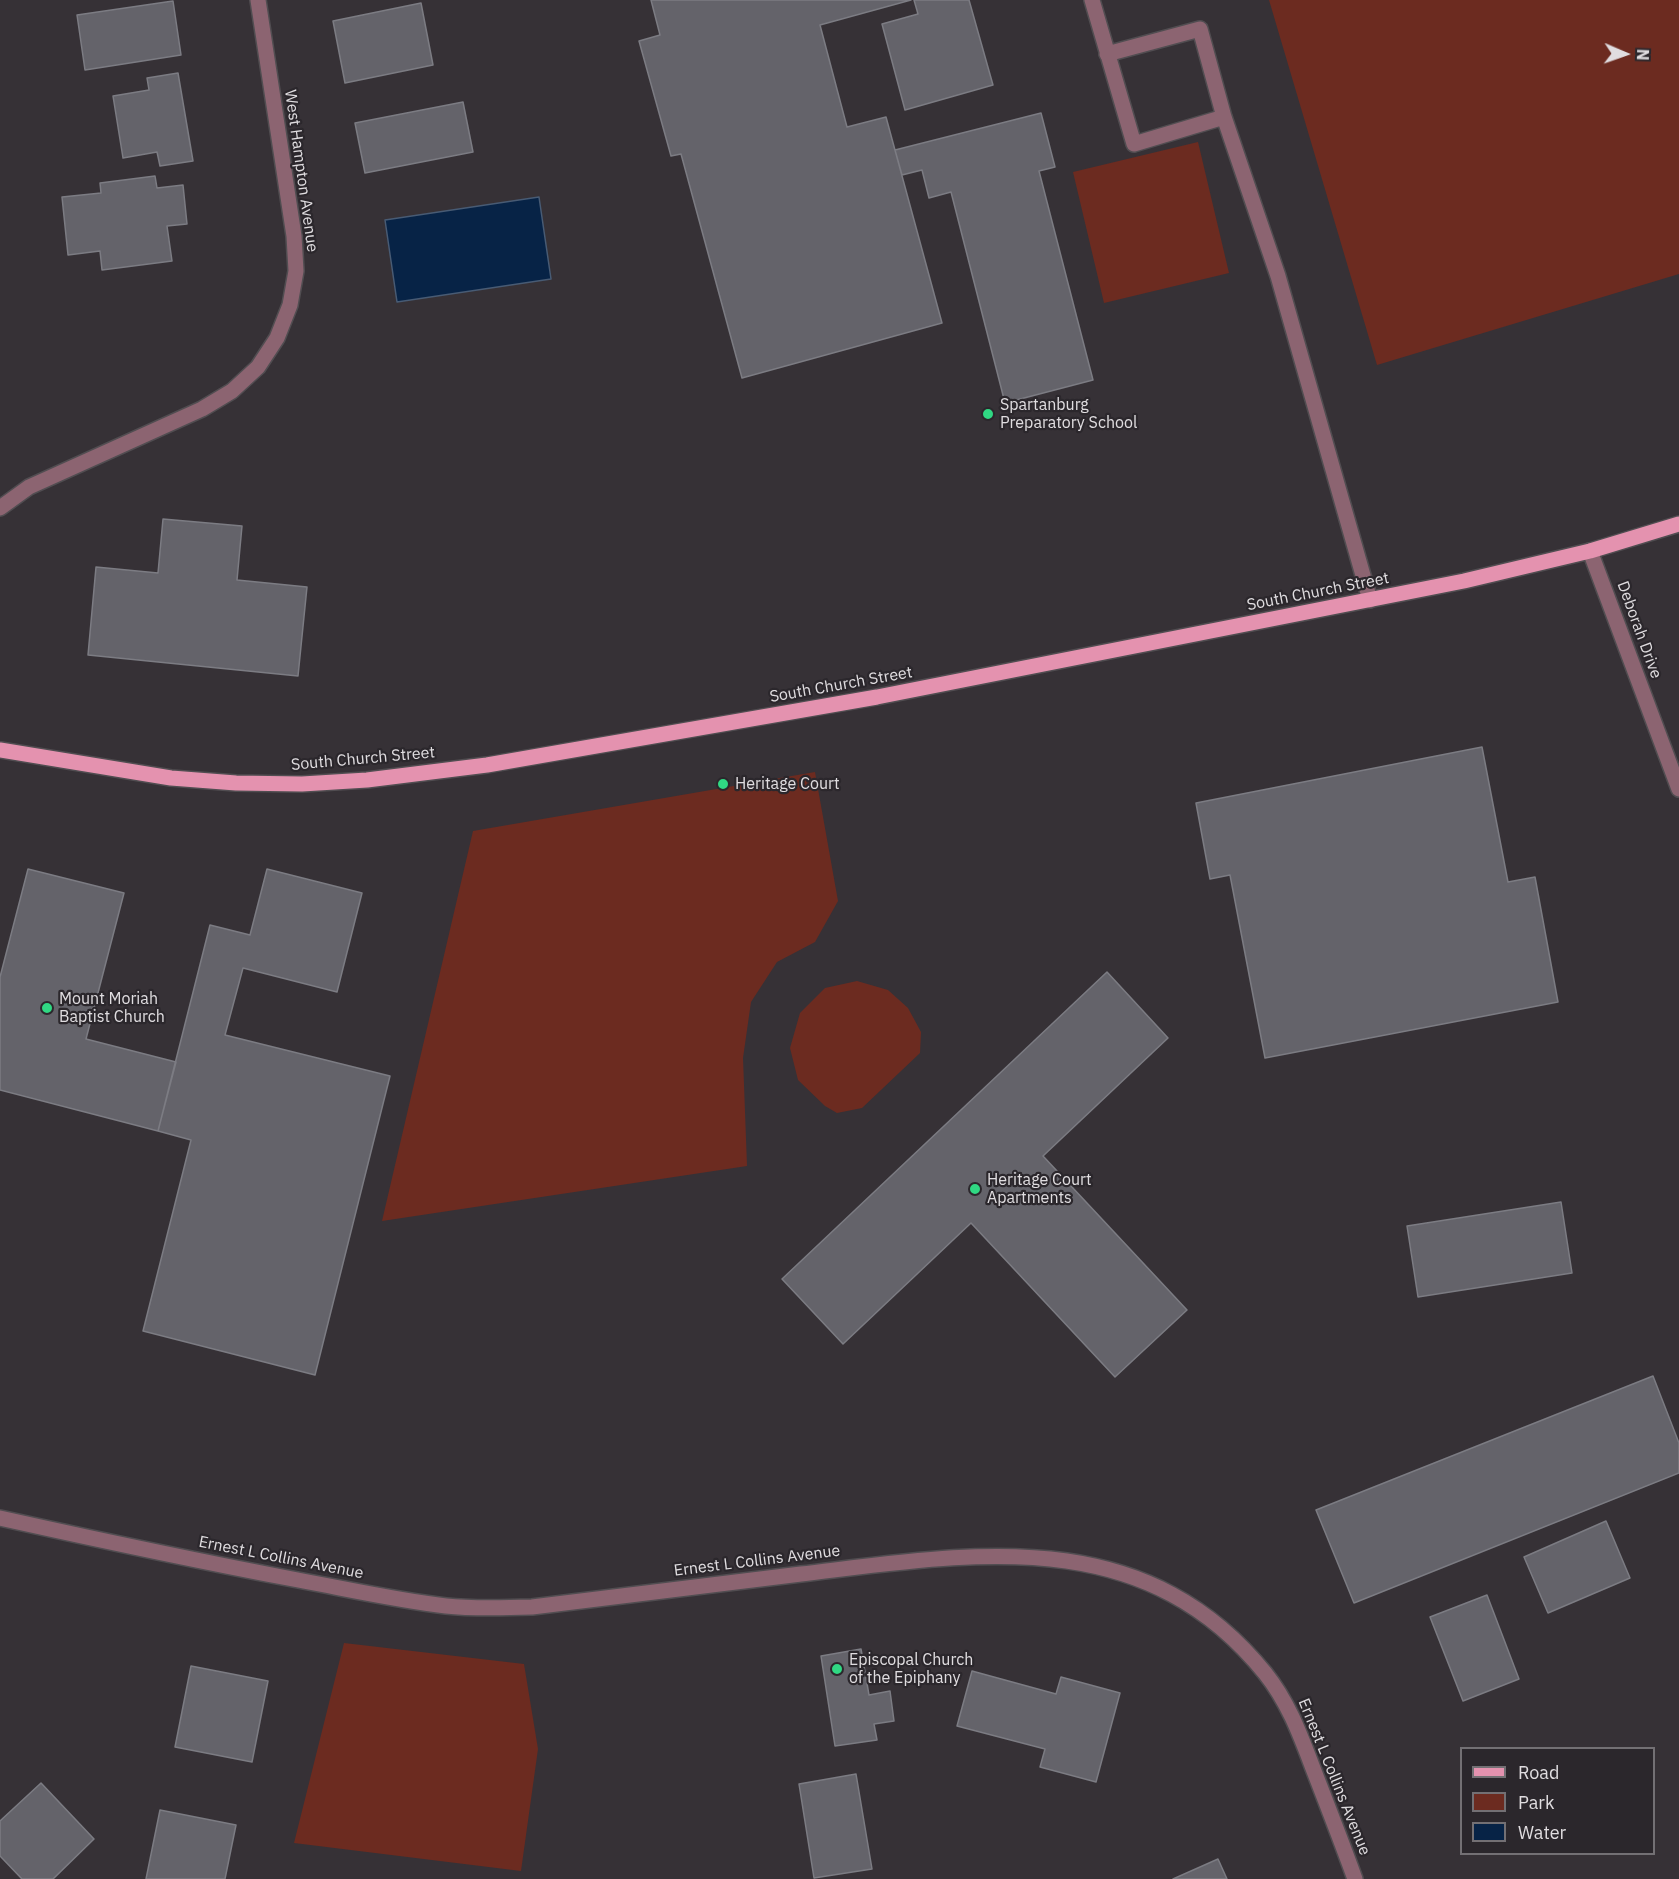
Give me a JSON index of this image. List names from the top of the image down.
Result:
{
  "streets": {
    "main road": ["South Church Street"],
    "street": ["West Hampton Avenue", "Deborah Drive", "Ernest L Collins Avenue"]
  },
  "crossings": [
    ["South Church Street", "Deborah Drive"]
  ],
  "places": [
    "Spartanburg Preparatory School",
    "Heritage Court",
    "Mount Moriah Baptist Church",
    "Heritage Court Apartments",
    "Episcopal Church of the Epiphany"
  ],
  "legend": ["Road", "Park", "Water"],
  "north": "right"
}
